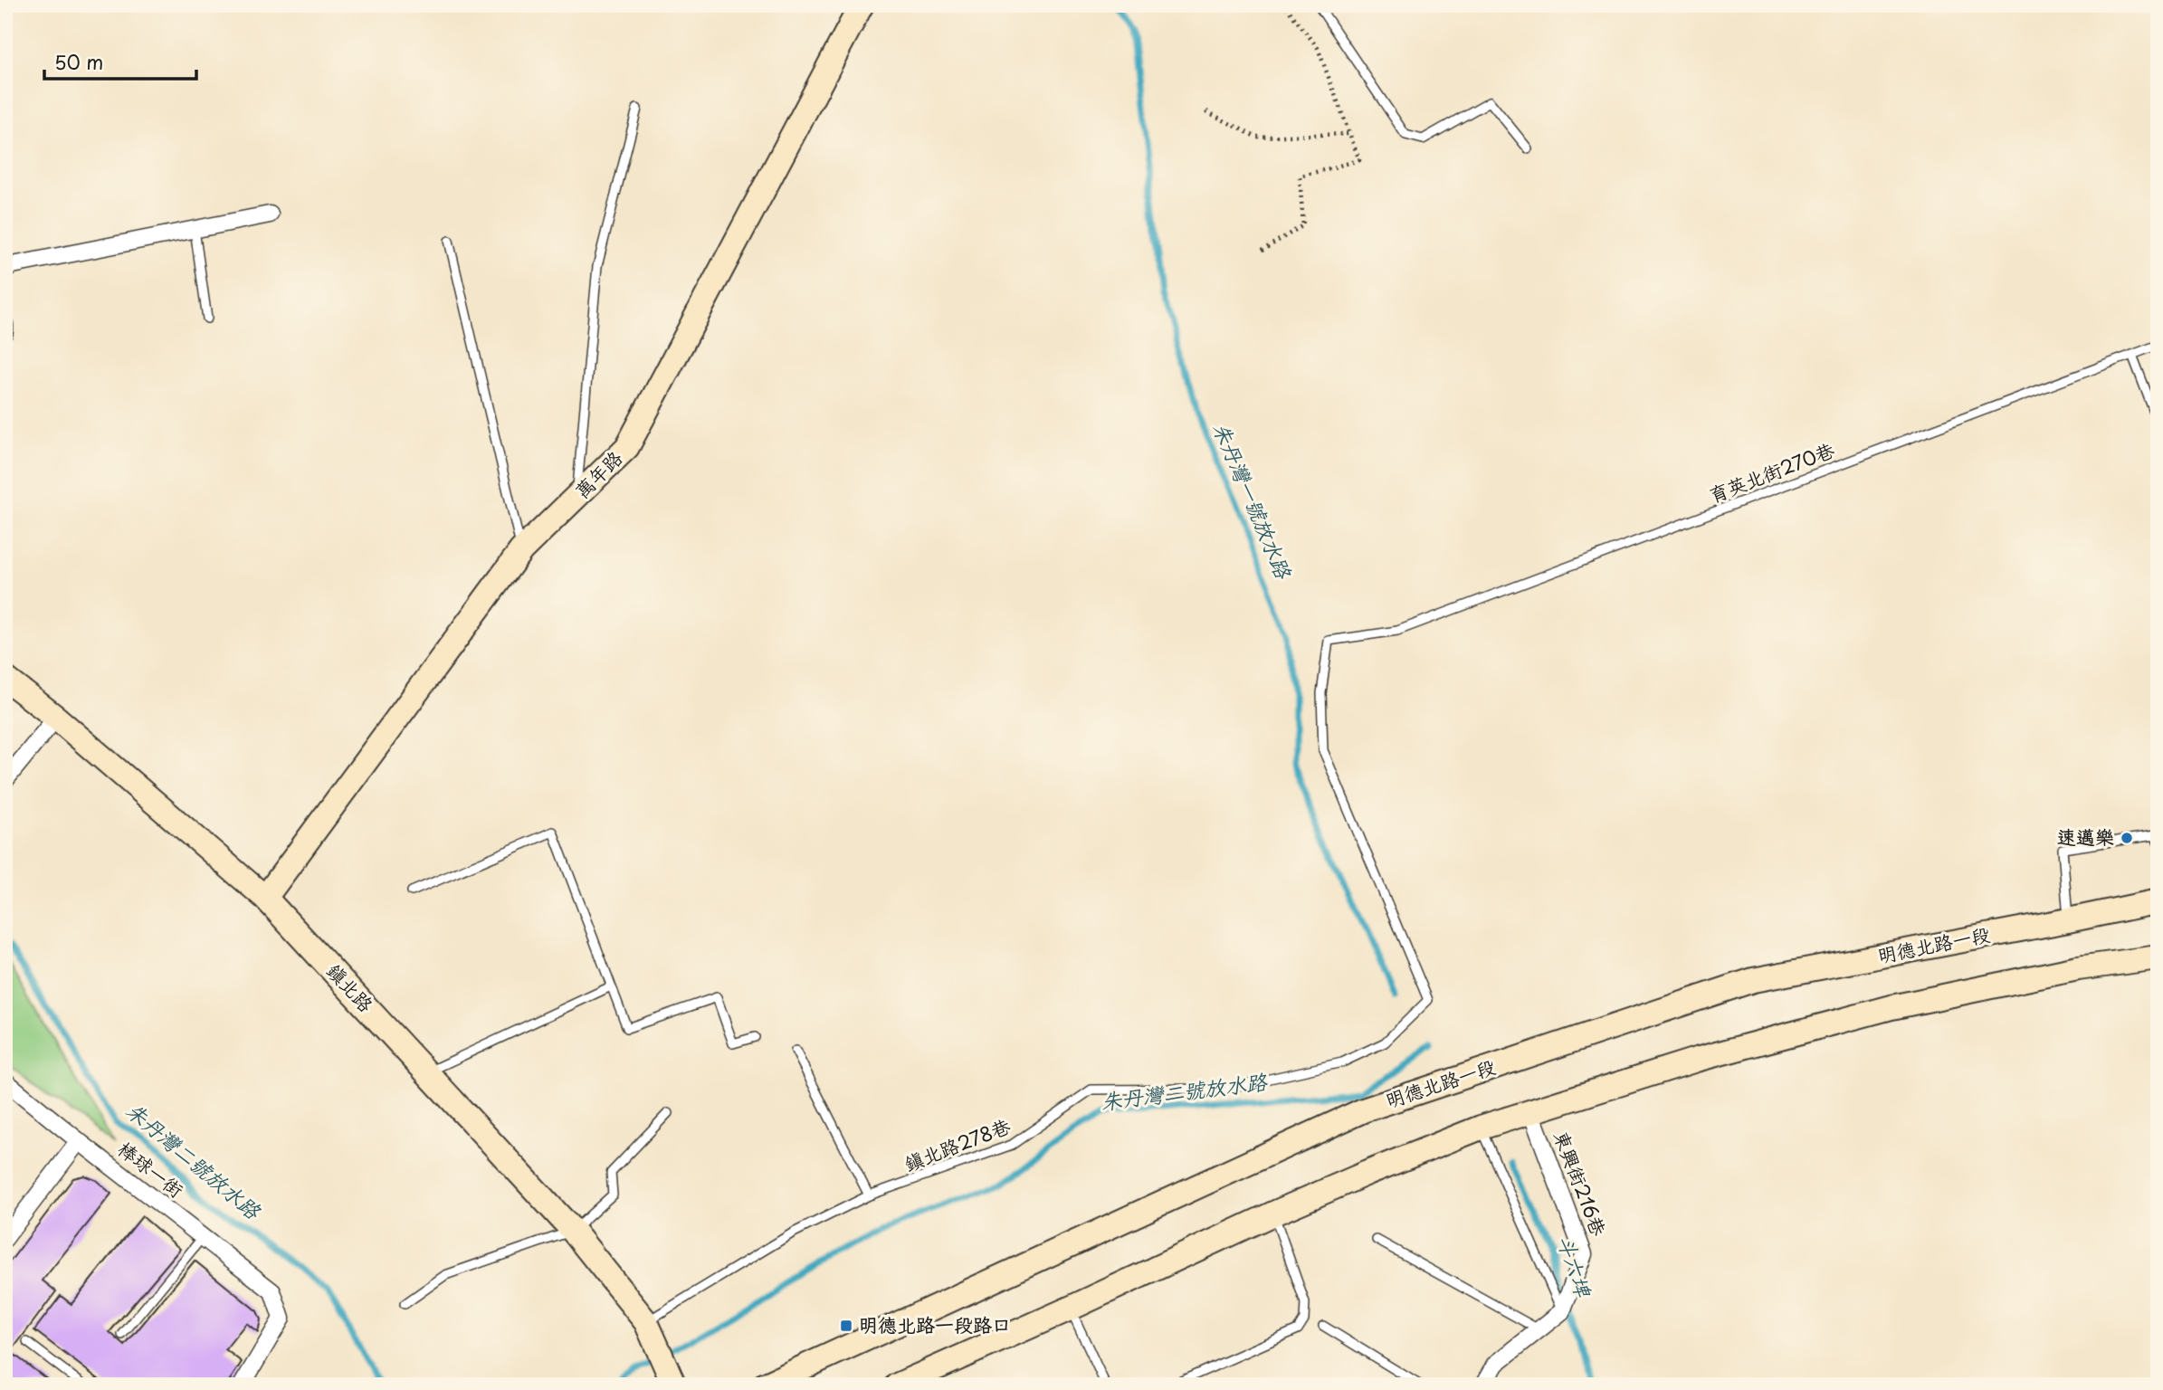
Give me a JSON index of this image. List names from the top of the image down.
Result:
{
  "streets": {
    "street": [
      "萬年路",
      "明德北路一段",
      "鎮北路",
      "棒球一街",
      "東興街216巷"
    ],
    "lane": ["育英北街270巷", "鎮北路278巷"]
  },
  "crossings": [
    ["育英北街270巷", "鎮北路278巷"],
    ["萬年路", "鎮北路"],
    ["鎮北路", "鎮北路278巷"]
  ],
  "water": ["朱丹灣一號放水路", "朱丹灣二號放水路", "斗六埤"],
  "places": {
    "other": ["速邁樂"],
    "transit": ["明德北路一段路口"]
  },
  "scale_bar": "50 m"
}
